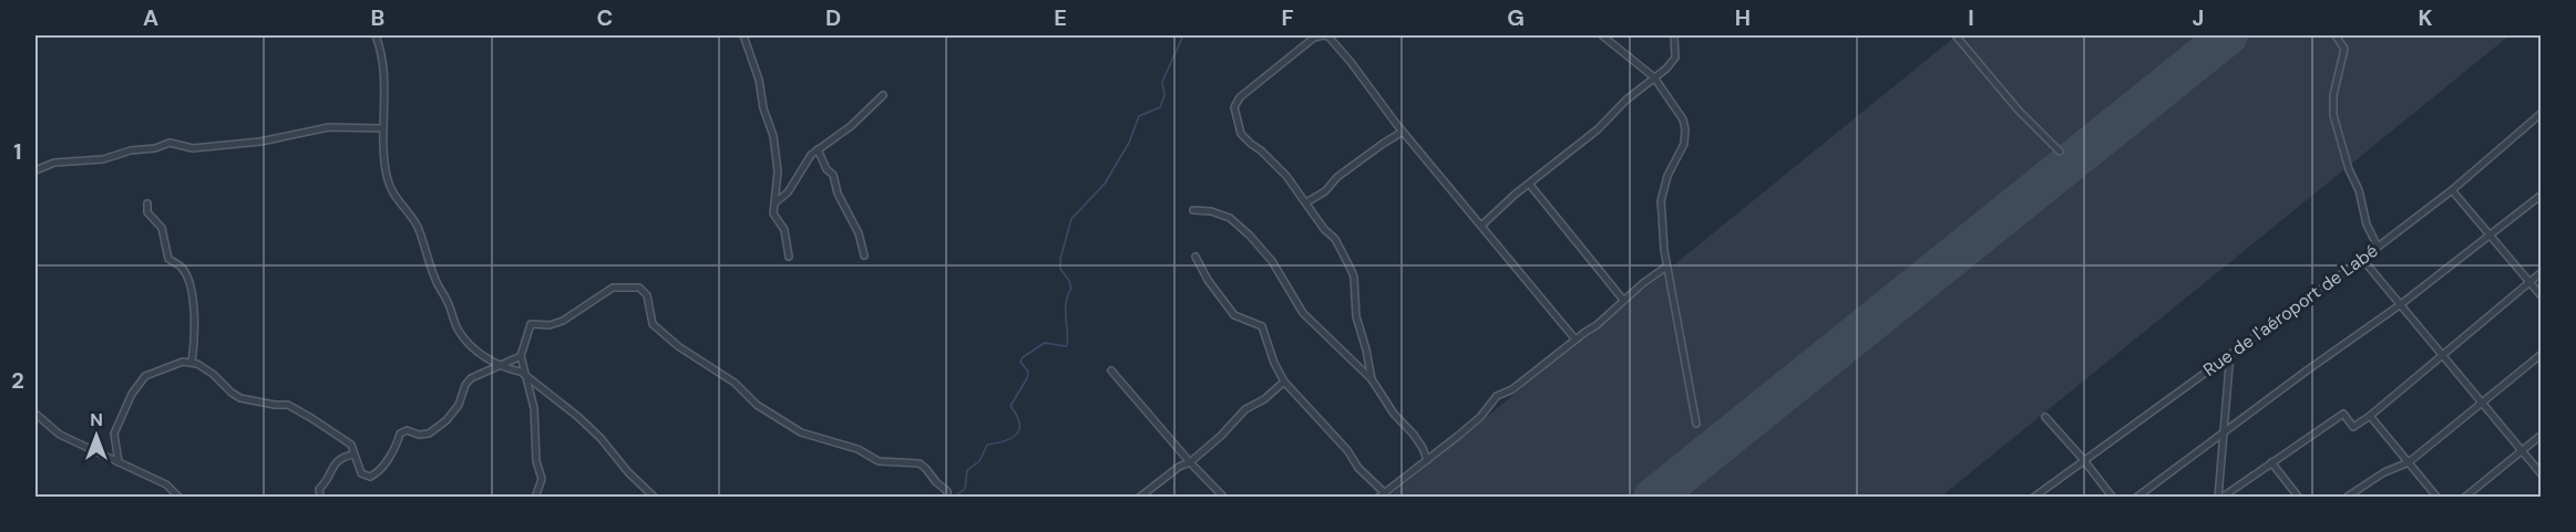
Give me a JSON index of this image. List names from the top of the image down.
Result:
{
  "streets": {
    "street": ["Rue de l'aéroport de Labé"]
  },
  "north": "top",
  "grid": {
    "columns": [
      "A",
      "B",
      "C",
      "D",
      "E",
      "F",
      "G",
      "H",
      "I",
      "J",
      "K"
    ],
    "rows": ["1", "2"]
  }
}
